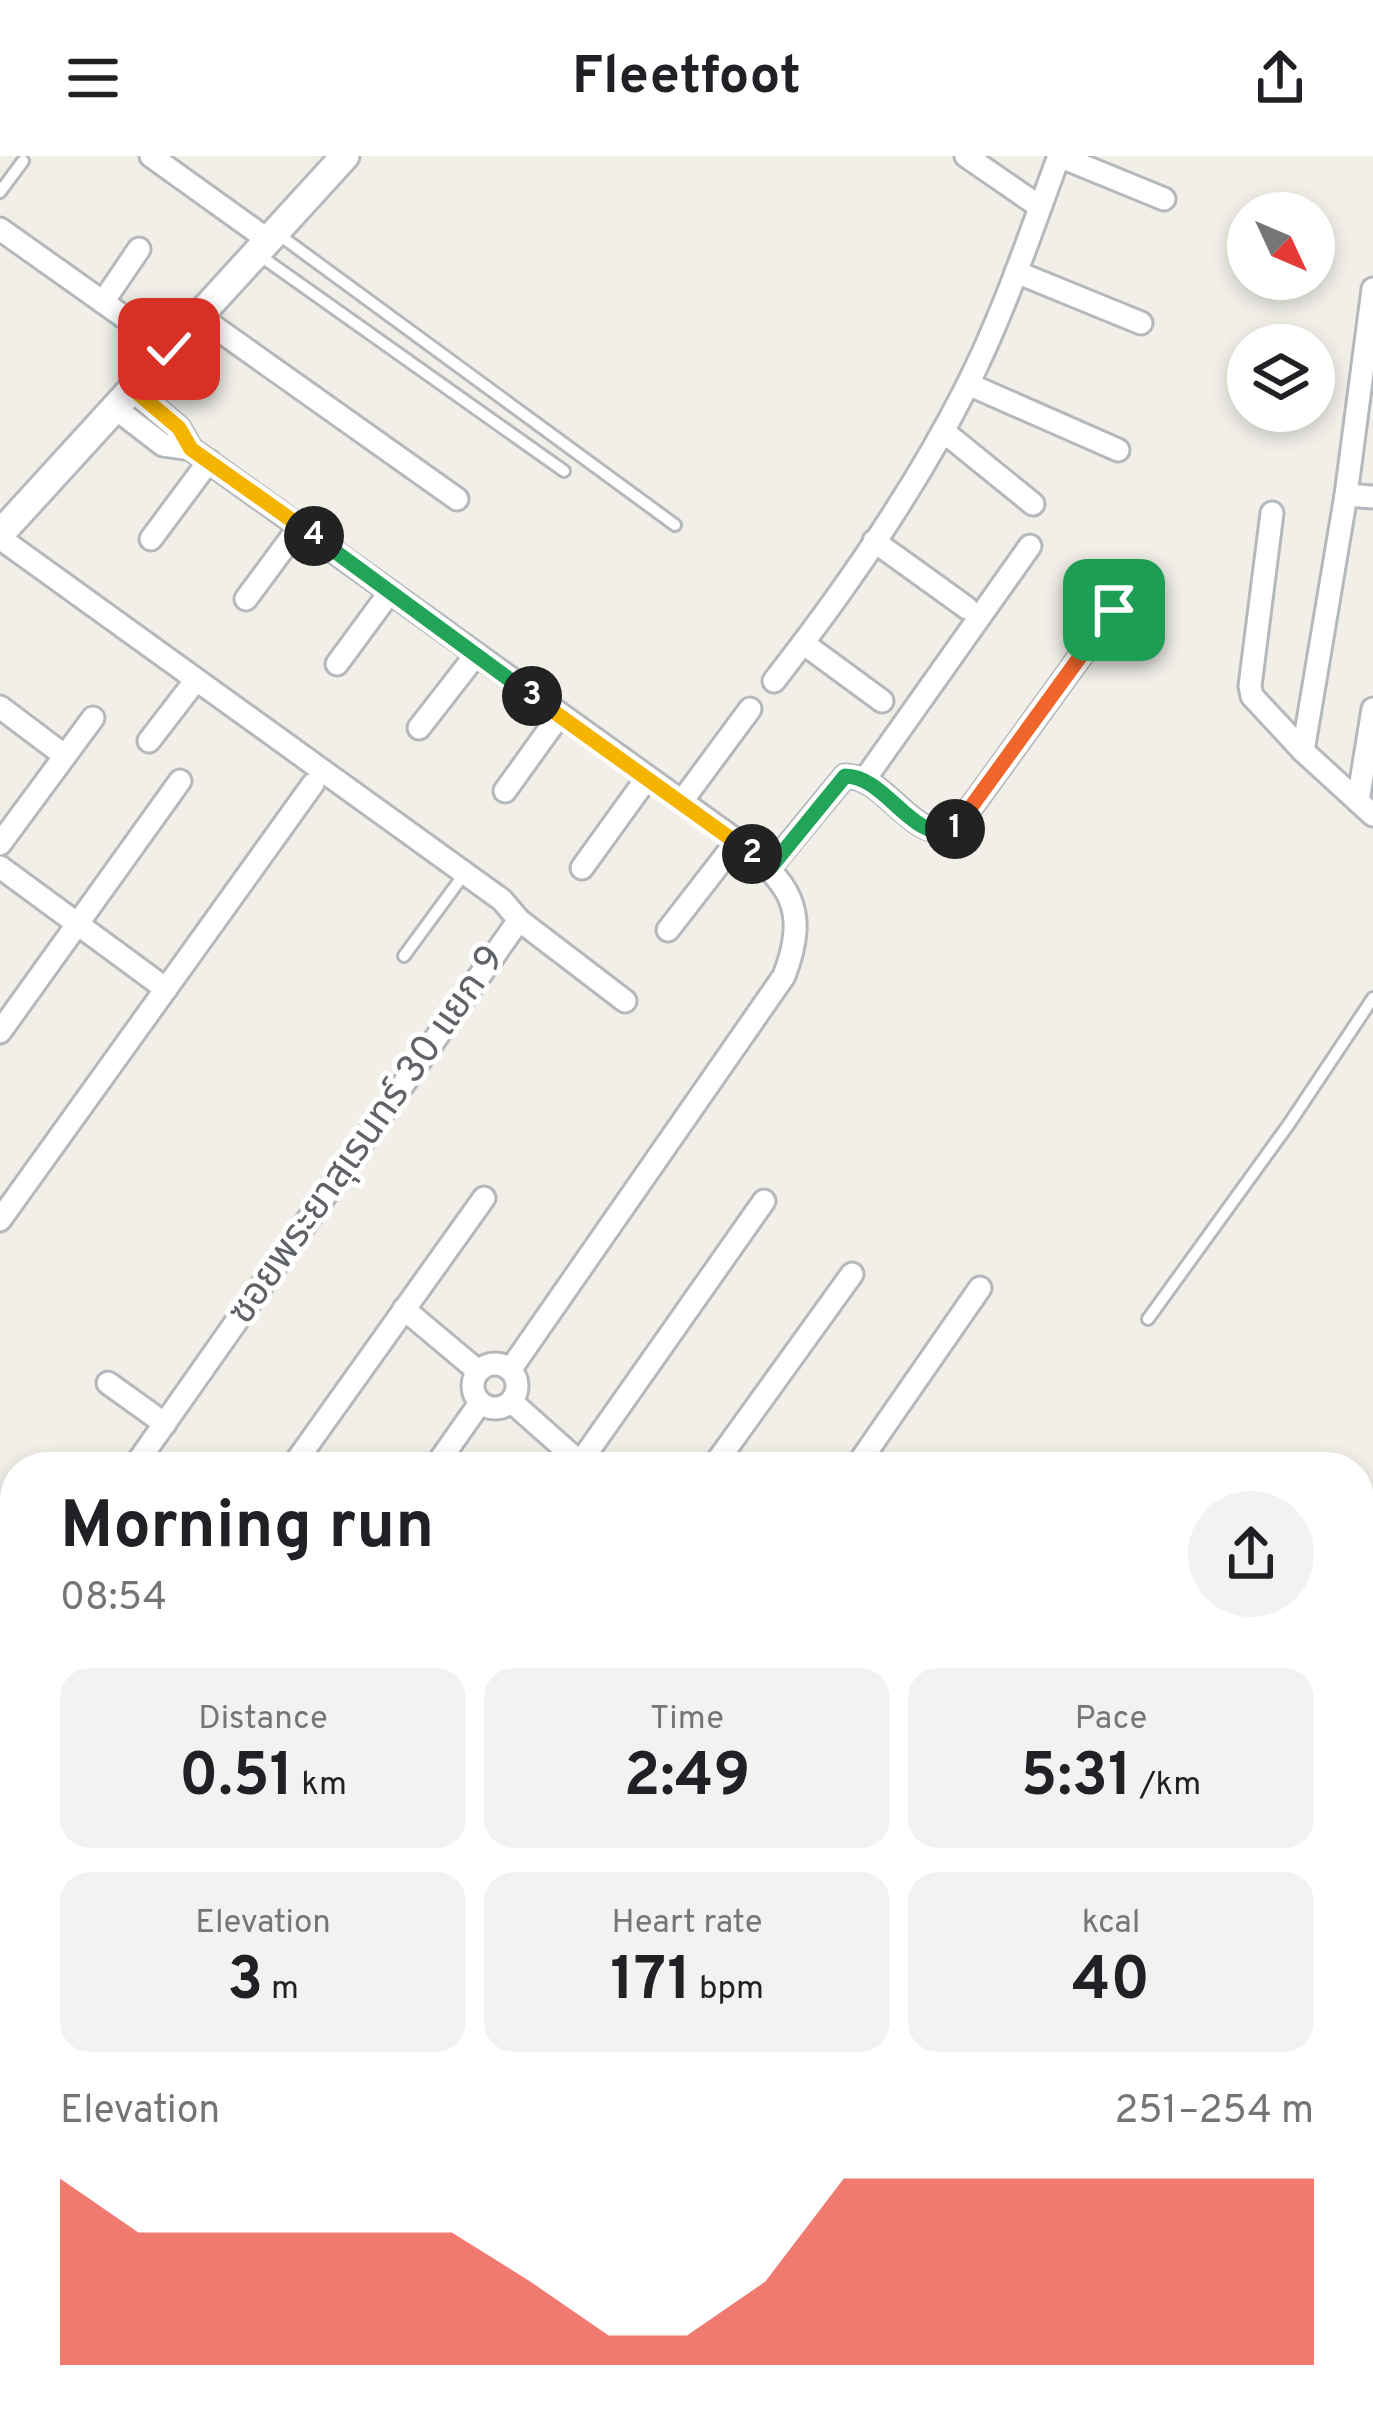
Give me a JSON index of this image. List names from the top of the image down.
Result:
{
  "streets": {
    "street": ["ซอยพระยาสุเรนทร์ 30 แยก 9"]
  },
  "north": "bottom right",
  "page": {
    "header": "Fleetfoot",
    "pins": [
      "4",
      "3",
      "1",
      "2"
    ],
    "heading": ["Morning run", "08:54"],
    "stats": [
      ["Distance", "0.51 km"],
      ["Time", "2:49"],
      ["Pace", "5:31 /km"],
      ["Elevation", "3 m"],
      ["Heart rate", "171 bpm"],
      ["kcal", "40"]
    ],
    "chart": ["Elevation", "251–254 m"]
  }
}
